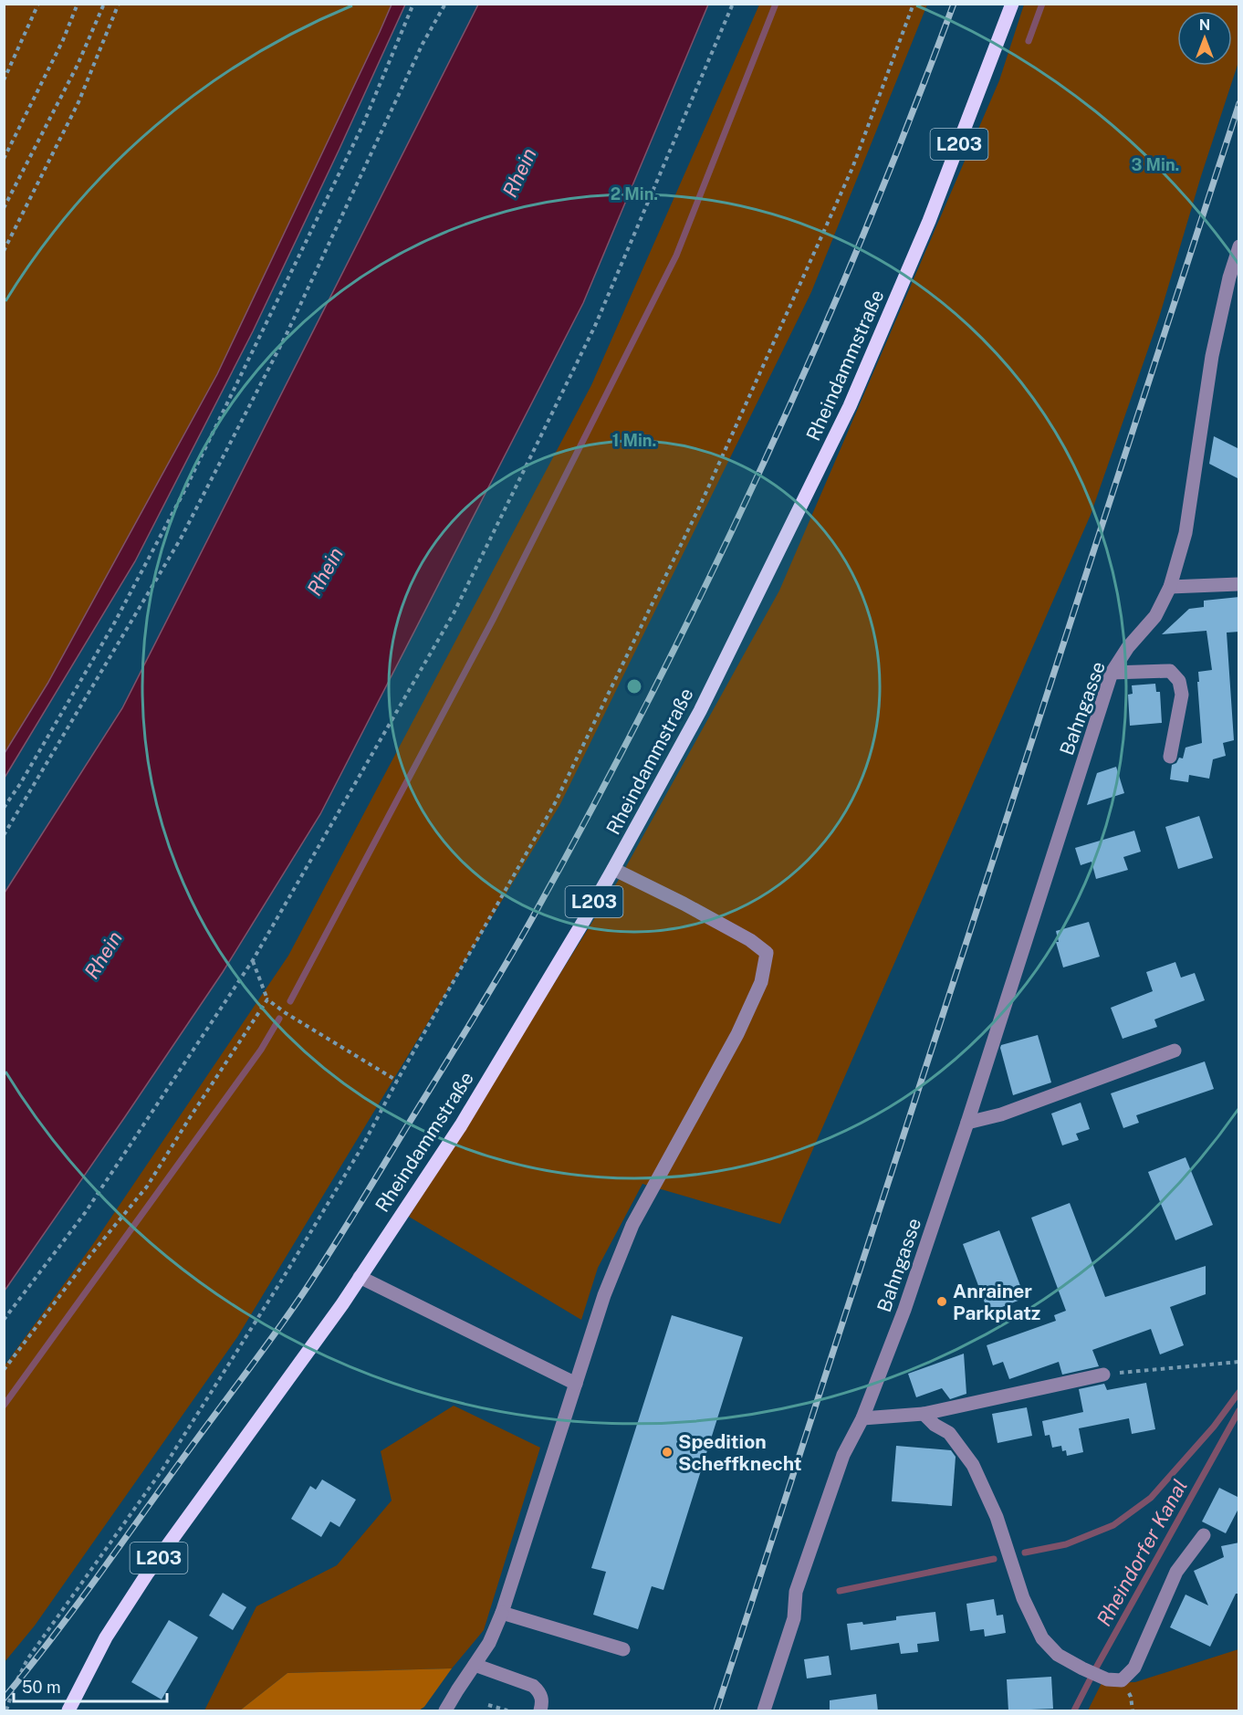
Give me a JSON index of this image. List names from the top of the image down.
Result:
{
  "streets": {
    "main road": ["L203", "Rheindammstraße"],
    "street": ["Bahngasse"]
  },
  "water": ["Rhein", "Rheindorfer Kanal"],
  "places": ["Anrainer Parkplatz", "Spedition Scheffknecht"],
  "scale_bar": "50 m",
  "north": "top",
  "rings": ["3 Min.", "2 Min.", "1 Min."]
}
